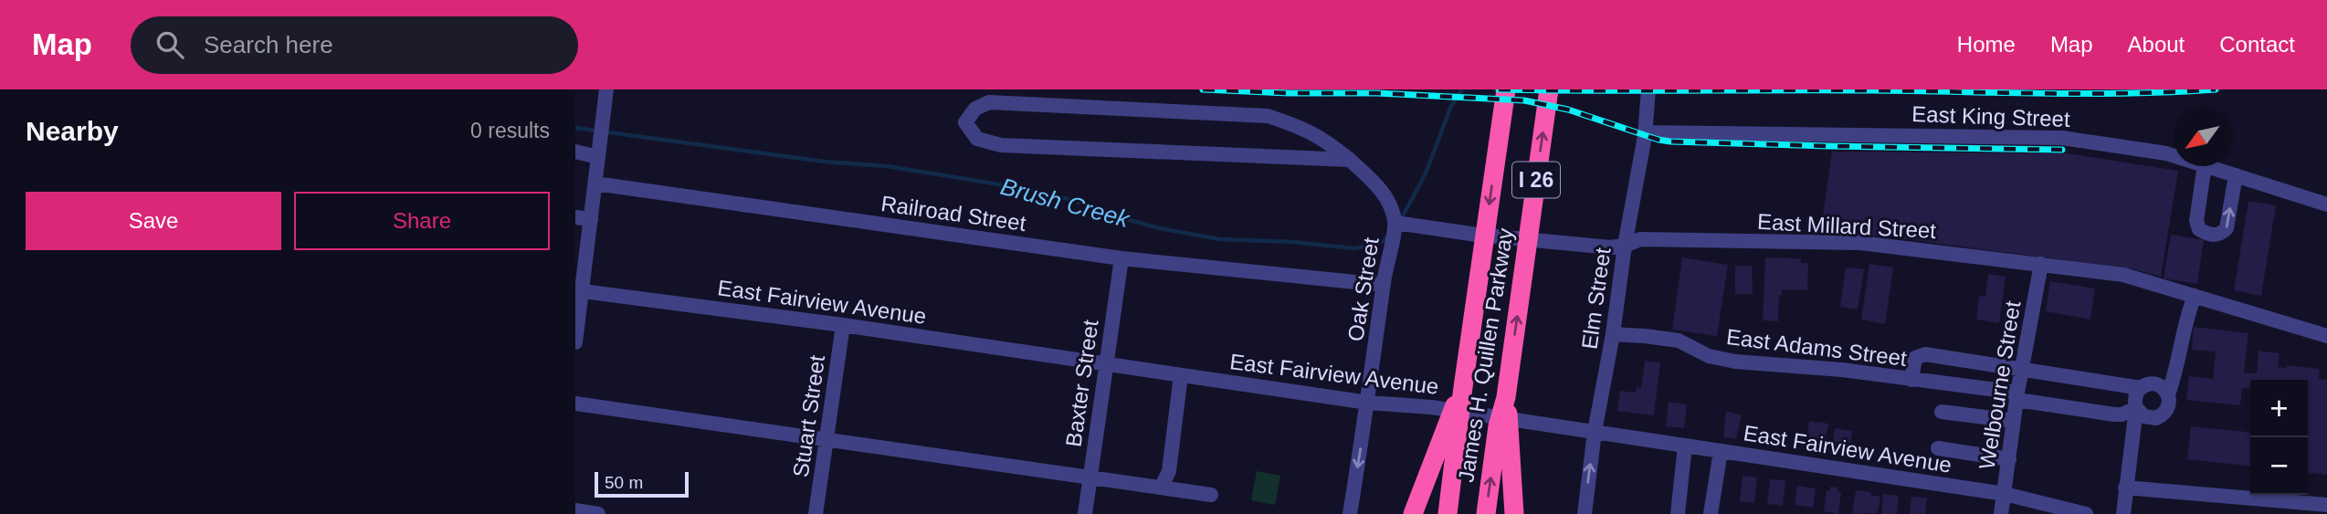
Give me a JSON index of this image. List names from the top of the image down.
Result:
{
  "streets": {
    "highway": ["I 26", "James H. Quillen Parkway"],
    "street": [
      "East King Street",
      "Railroad Street",
      "East Millard Street",
      "Oak Street",
      "Elm Street",
      "East Fairview Avenue",
      "East Adams Street",
      "Baxter Street",
      "Welbourne Street",
      "Stuart Street"
    ]
  },
  "crossings": [
    ["East King Street", "Elm Street"],
    ["Railroad Street", "Oak Street"],
    ["Railroad Street", "Baxter Street"],
    ["East Millard Street", "Oak Street"],
    ["East Millard Street", "Elm Street"],
    ["East Millard Street", "Welbourne Street"],
    ["Oak Street", "East Fairview Avenue"],
    ["Elm Street", "East Fairview Avenue"],
    ["Elm Street", "East Adams Street"],
    ["East Fairview Avenue", "Baxter Street"],
    ["East Fairview Avenue", "Welbourne Street"],
    ["East Fairview Avenue", "Stuart Street"],
    ["East Adams Street", "Welbourne Street"]
  ],
  "one_way": ["Oak Street"],
  "water": ["Brush Creek"],
  "scale_bar": "50 m",
  "north": "bottom left",
  "page": {
    "header": "Map",
    "search": "Search here",
    "nav": [
      "Home",
      "Map",
      "About",
      "Contact"
    ],
    "heading": ["Nearby", "0 results"],
    "buttons": ["Save", "Share"],
    "map_buttons": ["+", "−"],
    "scale": "50 m"
  }
}
